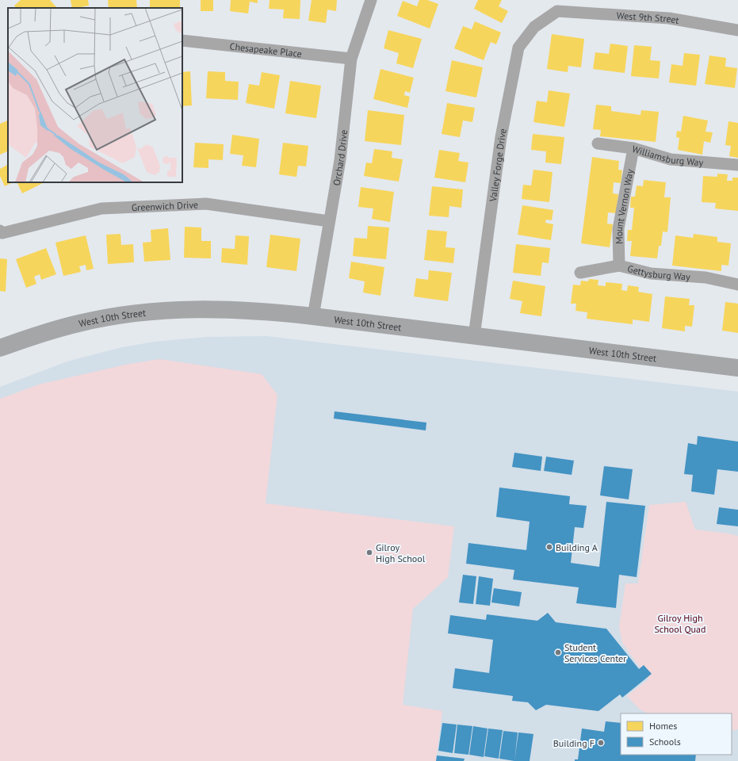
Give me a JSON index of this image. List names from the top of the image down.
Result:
{
  "streets": {
    "street": [
      "West 9th Street",
      "Chesapeake Place",
      "Williamsburg Way",
      "Orchard Drive",
      "Valley Forge Drive",
      "Greenwich Drive",
      "Mount Vernon Way",
      "Gettysburg Way",
      "West 10th Street"
    ]
  },
  "crossings": [
    ["West 9th Street", "Valley Forge Drive"],
    ["Chesapeake Place", "Orchard Drive"],
    ["Williamsburg Way", "Mount Vernon Way"],
    ["Orchard Drive", "Greenwich Drive"],
    ["Orchard Drive", "West 10th Street"],
    ["Valley Forge Drive", "West 10th Street"],
    ["Mount Vernon Way", "Gettysburg Way"]
  ],
  "parks": ["Gilroy High School Quad"],
  "places": [
    "Building A",
    "Gilroy High School",
    "Student Services Center",
    "Building F"
  ],
  "legend": ["Homes", "Schools"]
}
